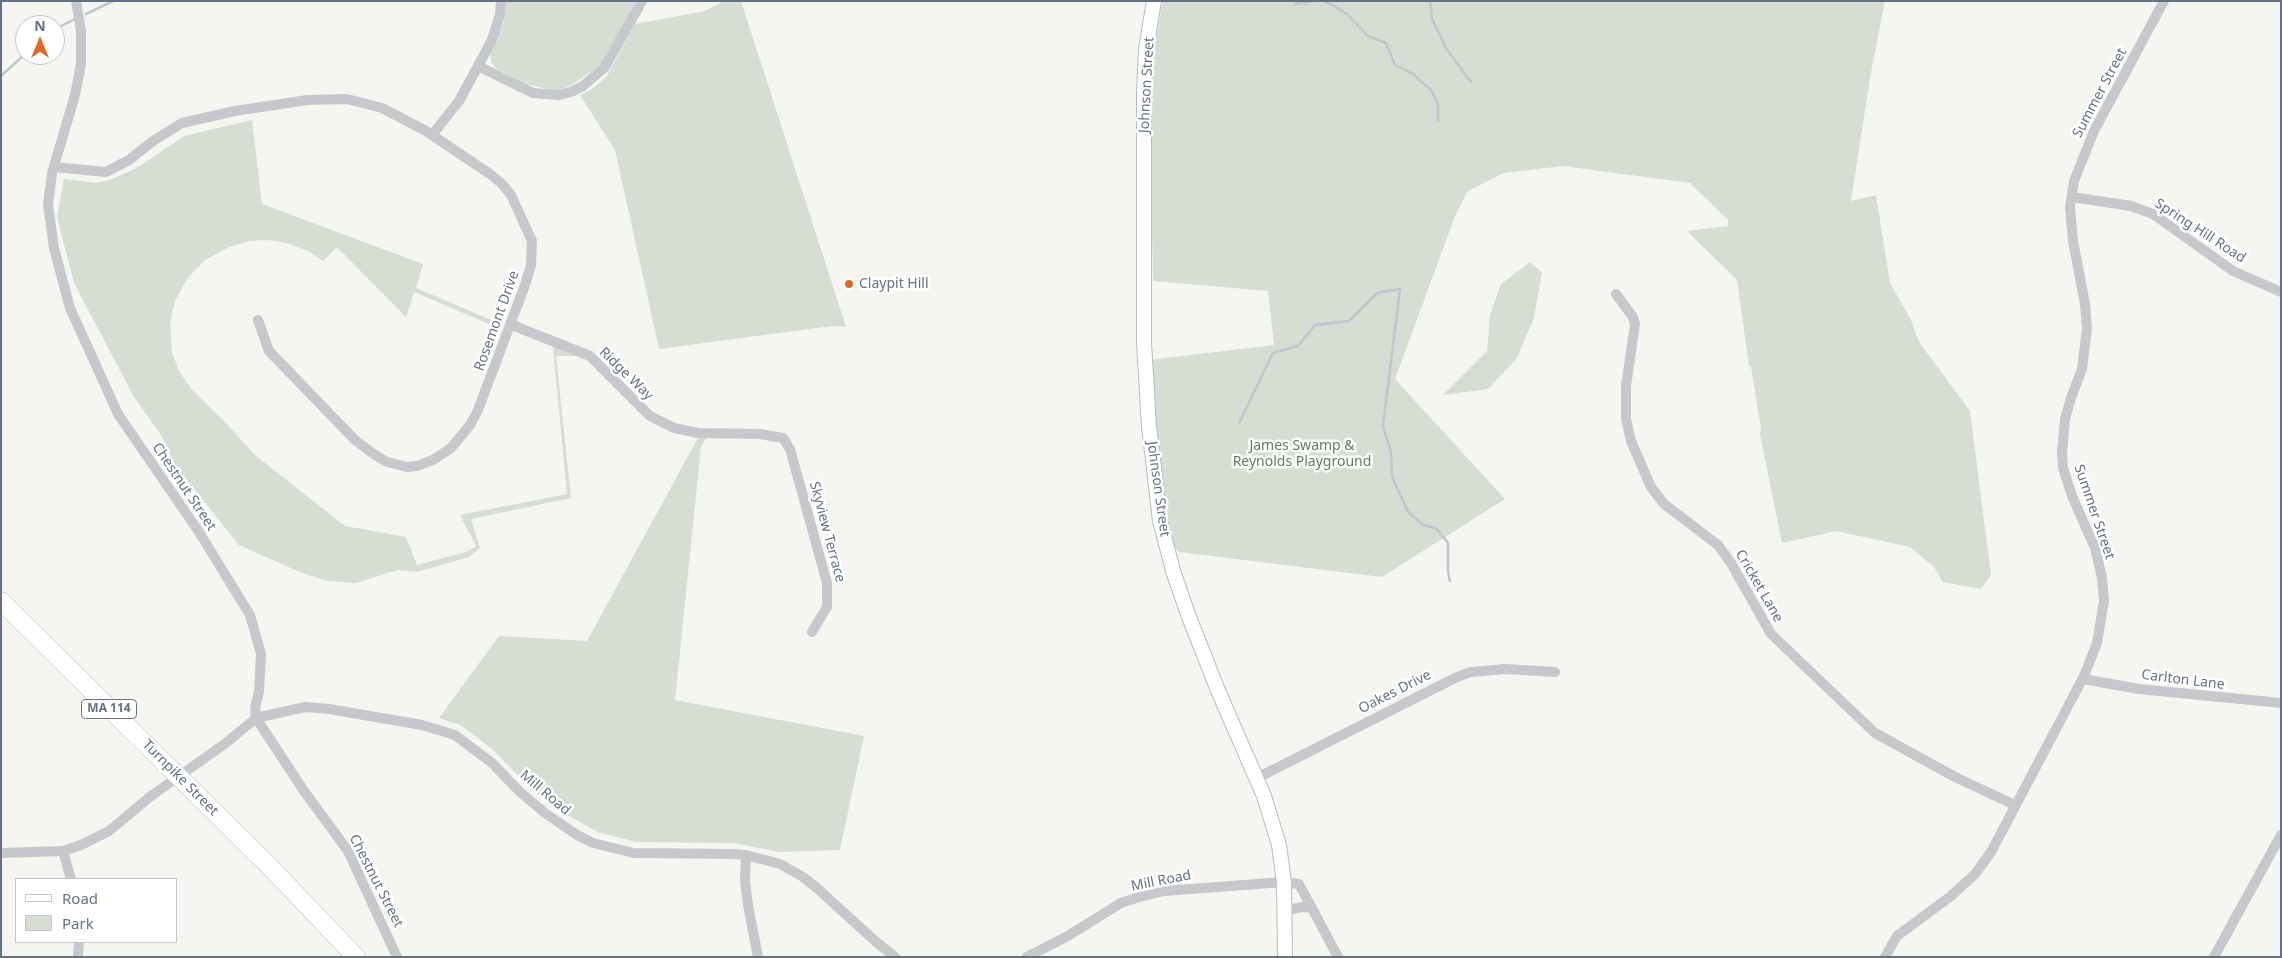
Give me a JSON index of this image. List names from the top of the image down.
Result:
{
  "streets": {
    "highway": ["MA 114", "Turnpike Street"],
    "street": [
      "Johnson Street",
      "Summer Street",
      "Spring Hill Road",
      "Rosemont Drive",
      "Ridge Way",
      "Chestnut Street",
      "Skyview Terrace",
      "Cricket Lane",
      "Carlton Lane",
      "Oakes Drive",
      "Mill Road"
    ]
  },
  "crossings": [
    ["Johnson Street", "Oakes Drive"],
    ["Johnson Street", "Mill Road"],
    ["Summer Street", "Spring Hill Road"],
    ["Summer Street", "Cricket Lane"],
    ["Summer Street", "Carlton Lane"],
    ["Rosemont Drive", "Ridge Way"],
    ["Rosemont Drive", "Chestnut Street"],
    ["Ridge Way", "Skyview Terrace"],
    ["Chestnut Street", "Mill Road"],
    ["Turnpike Street", "Mill Road"]
  ],
  "parks": ["James Swamp & Reynolds Playground"],
  "places": ["Claypit Hill"],
  "legend": ["Road", "Park"],
  "north": "top"
}
